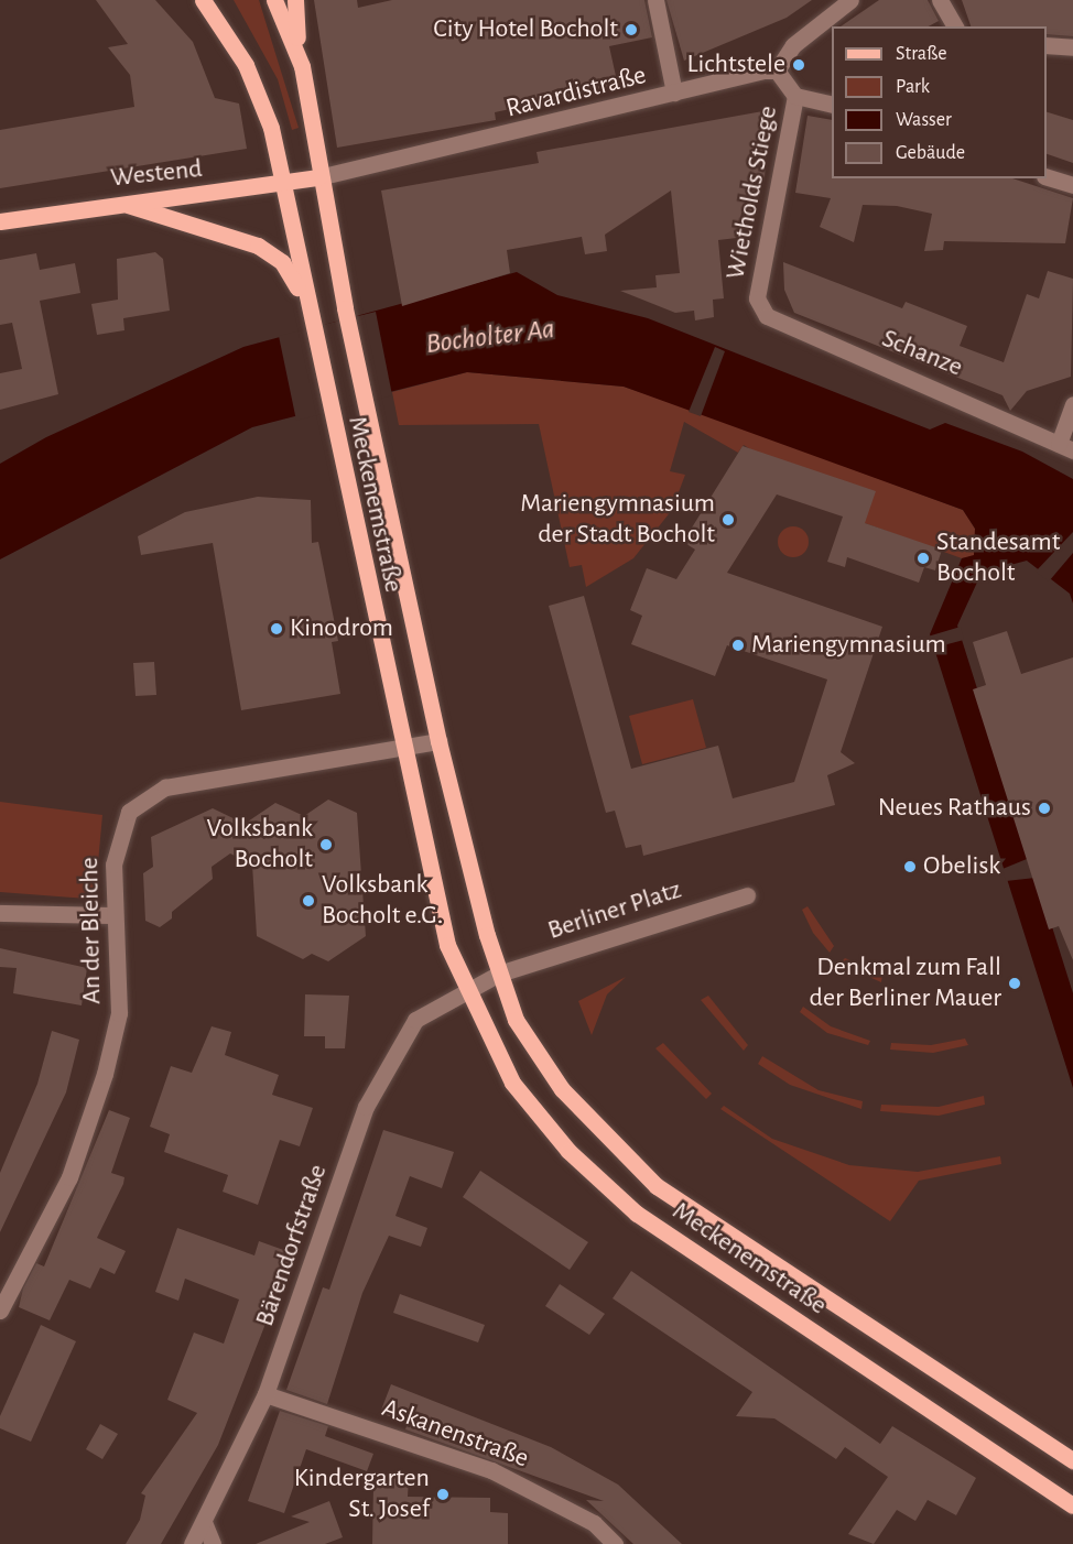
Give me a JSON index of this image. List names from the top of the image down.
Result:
{
  "streets": {
    "main road": ["Westend", "Meckenemstraße"],
    "street": [
      "Ravardistraße",
      "Wietholds Stiege",
      "Schanze",
      "Berliner Platz",
      "An der Bleiche",
      "Bärendorfstraße",
      "Askanenstraße"
    ]
  },
  "crossings": [
    ["Ravardistraße", "Westend"],
    ["Ravardistraße", "Meckenemstraße"],
    ["Westend", "Meckenemstraße"],
    ["Wietholds Stiege", "Schanze"],
    ["Meckenemstraße", "Berliner Platz"],
    ["Meckenemstraße", "An der Bleiche"],
    ["Meckenemstraße", "Bärendorfstraße"],
    ["Bärendorfstraße", "Askanenstraße"]
  ],
  "water": ["Bocholter Aa"],
  "places": [
    "City Hotel Bocholt",
    "Lichtstele",
    "Mariengymnasium der Stadt Bocholt",
    "Standesamt Bocholt",
    "Kinodrom",
    "Mariengymnasium",
    "Neues Rathaus",
    "Volksbank Bocholt",
    "Obelisk",
    "Volksbank Bocholt e.G.",
    "Denkmal zum Fall der Berliner Mauer",
    "Kindergarten St. Josef"
  ],
  "legend": [
    "Straße",
    "Park",
    "Wasser",
    "Gebäude"
  ]
}
